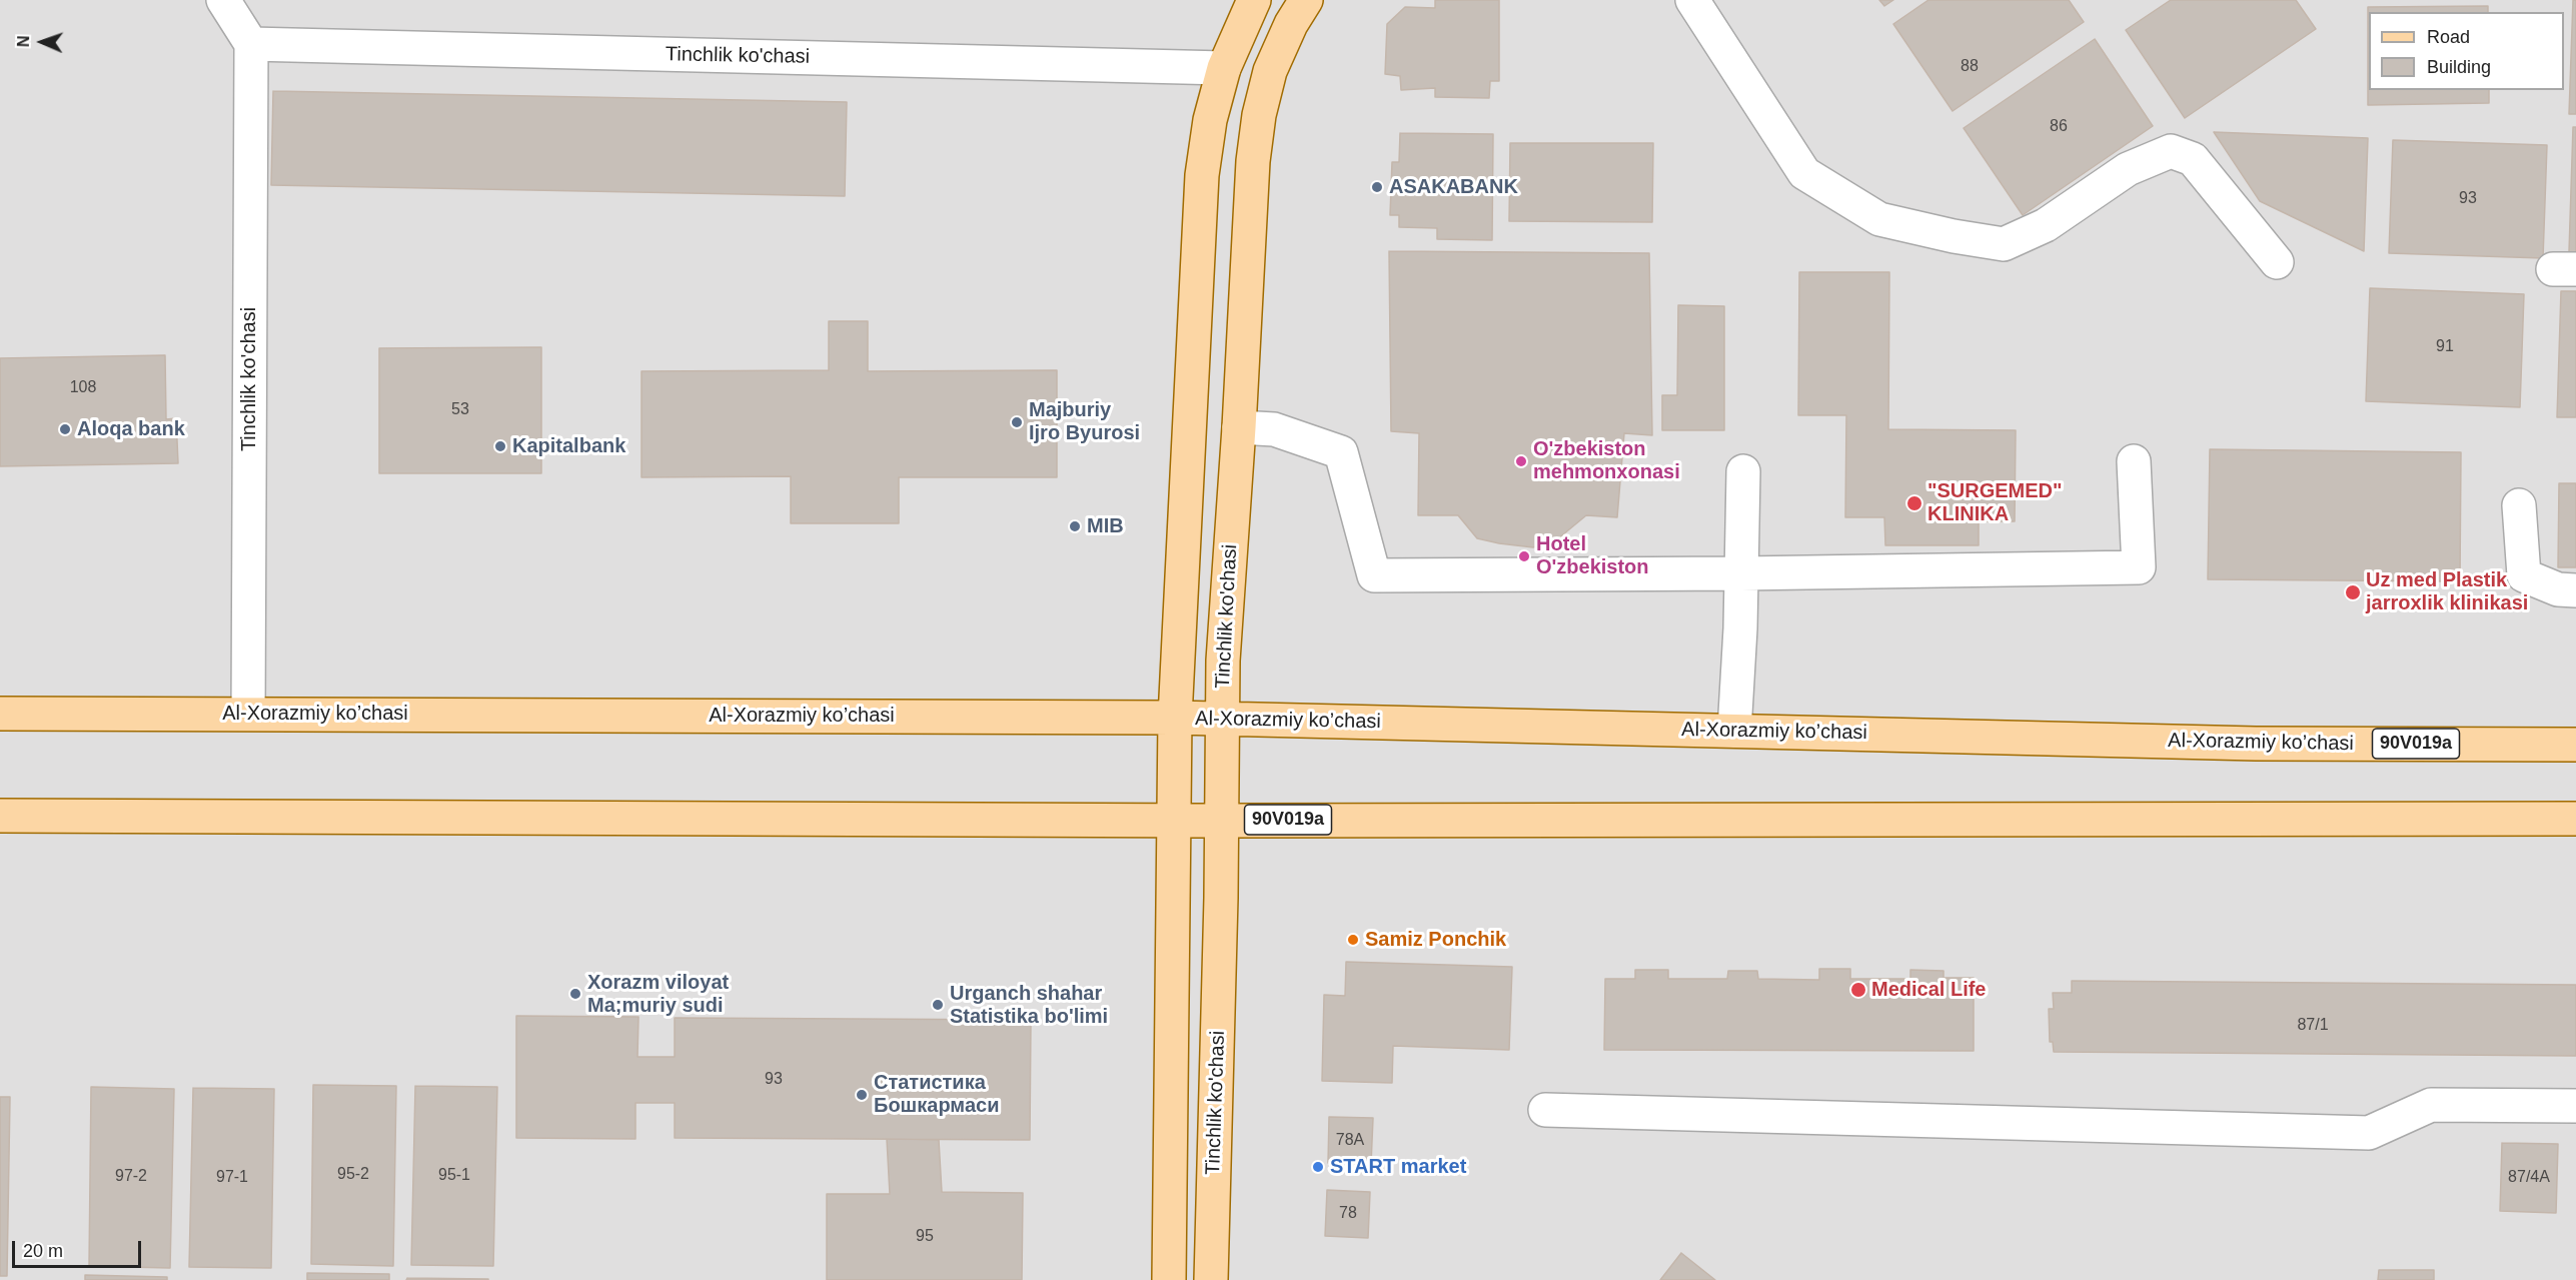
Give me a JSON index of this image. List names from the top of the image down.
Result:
{
  "streets": {
    "main road": ["Tinchlik ko'chasi", "Al-Xorazmiy ko’chasi", "90V019a"]
  },
  "crossings": [
    ["Tinchlik ko'chasi", "Al-Xorazmiy ko’chasi"],
    ["Tinchlik ko'chasi", "90V019a"]
  ],
  "places": [
    "ASAKABANK",
    "Majburiy Ijro Byurosi",
    "Aloqa bank",
    "Kapitalbank",
    "O'zbekiston mehmonxonasi",
    "\"SURGEMED\" KLINIKA",
    "MIB",
    "Hotel O'zbekiston",
    "Uz med Plastik jarroxlik klinikasi",
    "Samiz Ponchik",
    "Medical Life",
    "Xorazm viloyat Ma;muriy sudi",
    "Urganch shahar Statistika bo'limi",
    "Статистика Бошкармаси",
    "START market"
  ],
  "house_numbers": [
    "88",
    "86",
    "93",
    "91",
    "108",
    "53",
    "87/1",
    "93",
    "78A",
    "95-2",
    "95-1",
    "97-2",
    "97-1",
    "87/4A",
    "78",
    "95"
  ],
  "legend": ["Road", "Building"],
  "scale_bar": "20 m",
  "north": "left"
}
